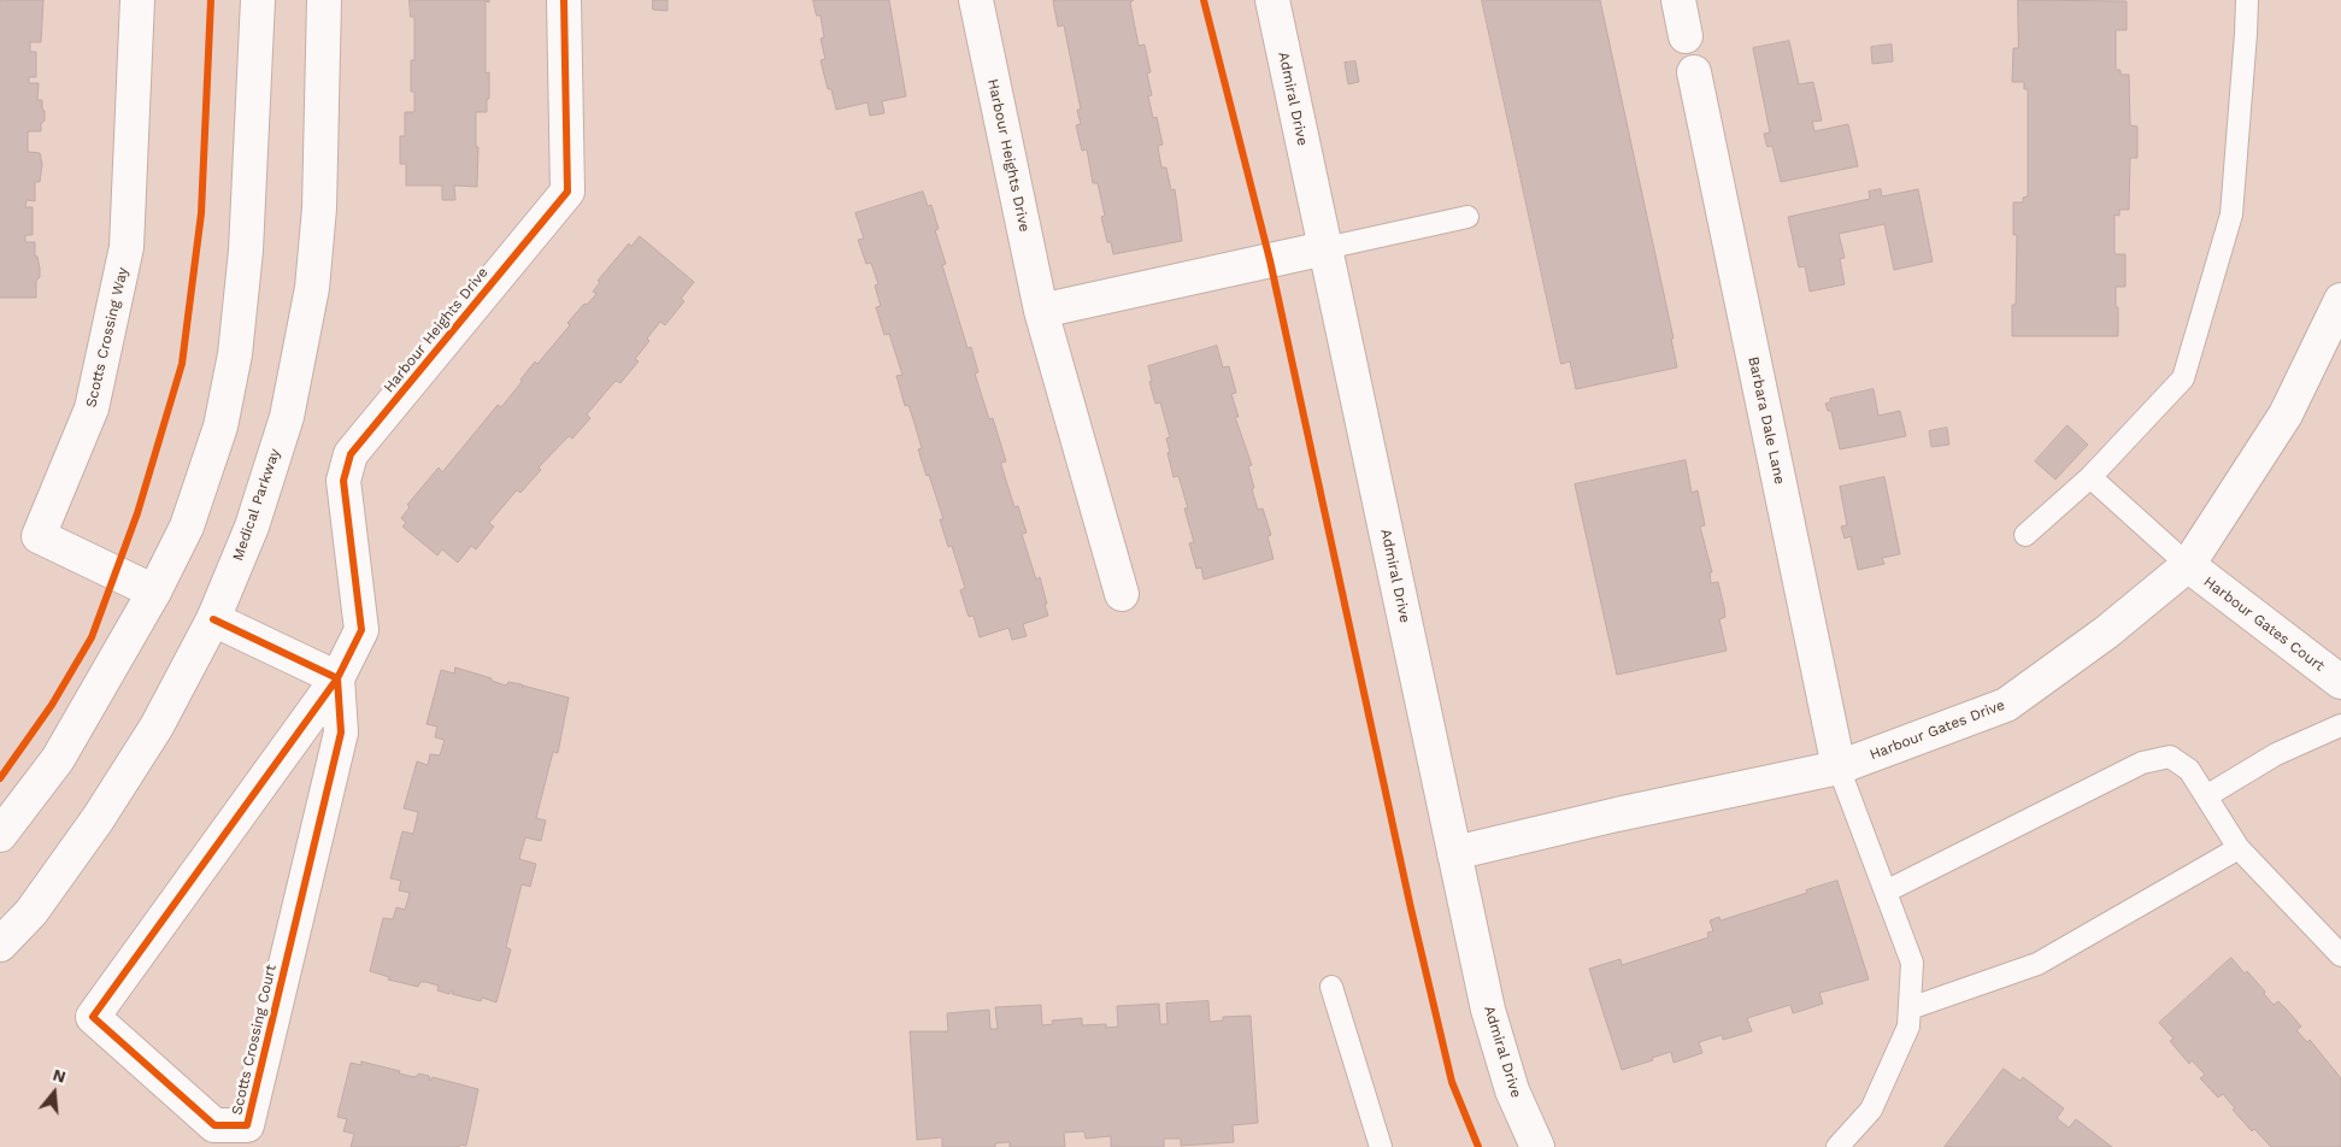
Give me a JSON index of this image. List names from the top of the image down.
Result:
{
  "streets": {
    "street": [
      "Admiral Drive",
      "Harbour Heights Drive",
      "Scotts Crossing Way",
      "Barbara Dale Lane",
      "Medical Parkway",
      "Harbour Gates Court",
      "Harbour Gates Drive",
      "Scotts Crossing Court"
    ]
  },
  "crossings": [
    ["Admiral Drive", "Harbour Gates Drive"],
    ["Harbour Heights Drive", "Scotts Crossing Court"],
    ["Barbara Dale Lane", "Harbour Gates Drive"],
    ["Harbour Gates Court", "Harbour Gates Drive"]
  ],
  "north": "top"
}
